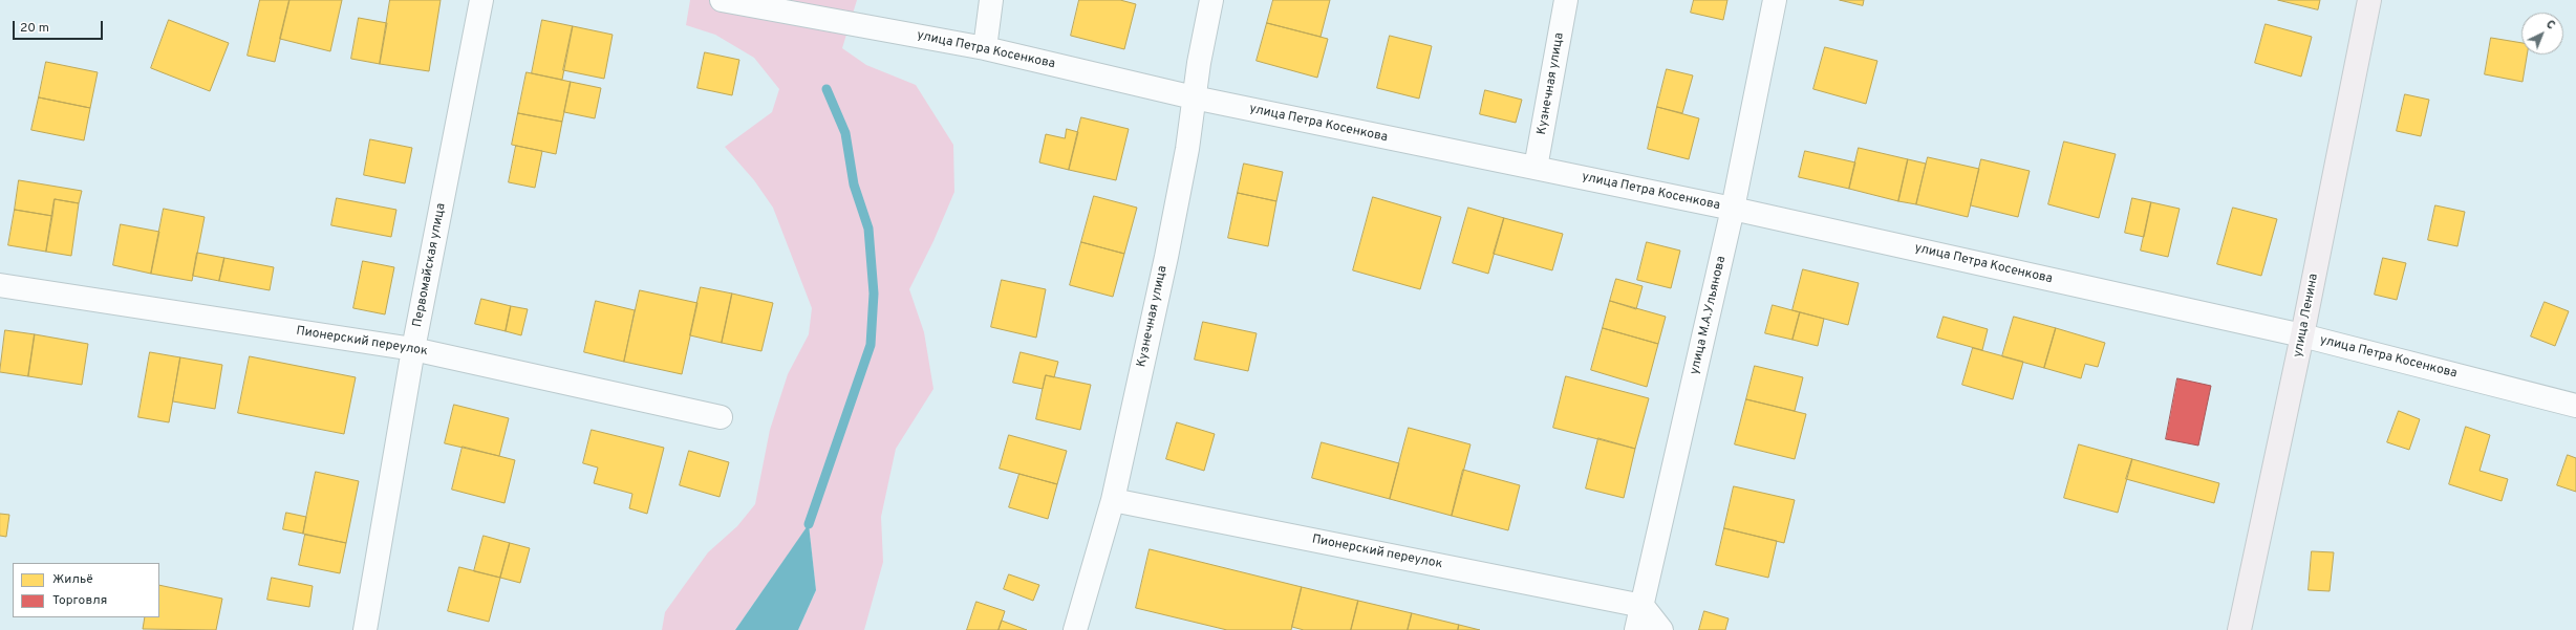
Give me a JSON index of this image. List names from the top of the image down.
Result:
{
  "streets": {
    "main road": ["улица Ленина"],
    "street": [
      "улица Петра Косенкова",
      "Кузнечная улица",
      "Первомайская улица",
      "улица М.А.Ульянова",
      "Пионерский переулок"
    ]
  },
  "crossings": [
    ["улица Петра Косенкова", "Кузнечная улица"],
    ["улица Петра Косенкова", "улица М.А.Ульянова"],
    ["улица Петра Косенкова", "улица Ленина"],
    ["Кузнечная улица", "Пионерский переулок"],
    ["Первомайская улица", "Пионерский переулок"],
    ["улица М.А.Ульянова", "Пионерский переулок"]
  ],
  "legend": ["Жильё", "Торговля"],
  "scale_bar": "20 m",
  "north": "top right"
}
